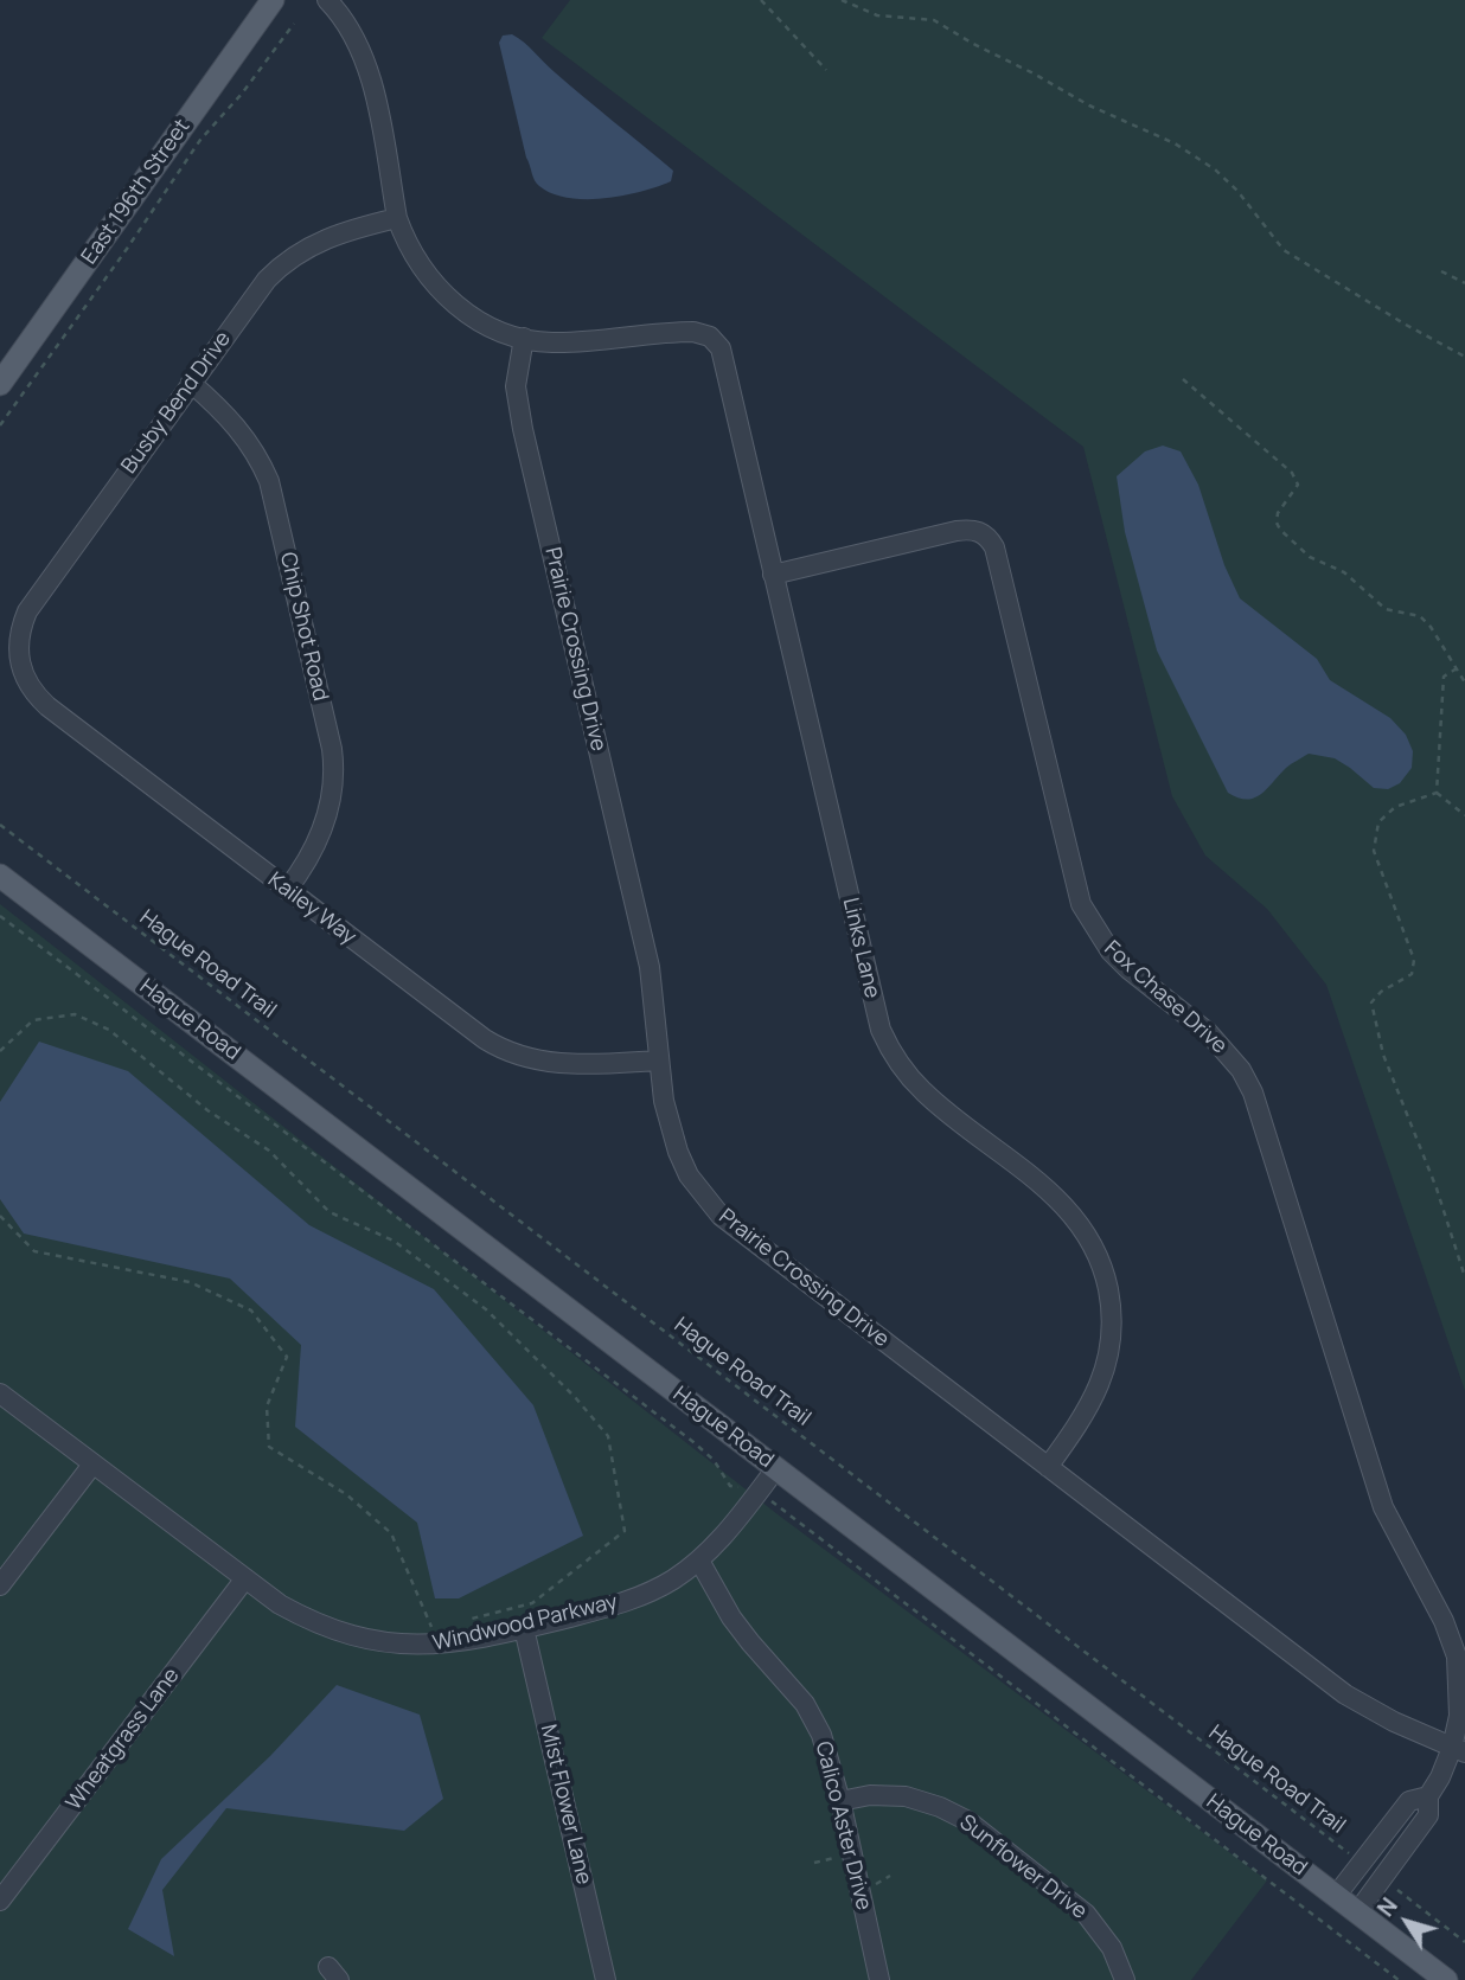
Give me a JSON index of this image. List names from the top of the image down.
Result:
{
  "streets": {
    "main road": ["East 196th Street", "Hague Road"],
    "street": [
      "Busby Bend Drive",
      "Chip Shot Road",
      "Prairie Crossing Drive",
      "Kailey Way",
      "Links Lane",
      "Fox Chase Drive",
      "Windwood Parkway",
      "Wheatgrass Lane",
      "Mist Flower Lane",
      "Calico Aster Drive",
      "Sunflower Drive"
    ],
    "path": ["Hague Road Trail"]
  },
  "crossings": [
    ["Busby Bend Drive", "Chip Shot Road"],
    ["Busby Bend Drive", "Kailey Way"],
    ["Chip Shot Road", "Kailey Way"],
    ["Prairie Crossing Drive", "Kailey Way"],
    ["Prairie Crossing Drive", "Links Lane"],
    ["Prairie Crossing Drive", "Fox Chase Drive"],
    ["Links Lane", "Fox Chase Drive"],
    ["Hague Road Trail", "Fox Chase Drive"],
    ["Fox Chase Drive", "Hague Road"],
    ["Hague Road", "Windwood Parkway"],
    ["Windwood Parkway", "Wheatgrass Lane"],
    ["Windwood Parkway", "Mist Flower Lane"],
    ["Windwood Parkway", "Calico Aster Drive"],
    ["Calico Aster Drive", "Sunflower Drive"]
  ],
  "north": "top left"
}
